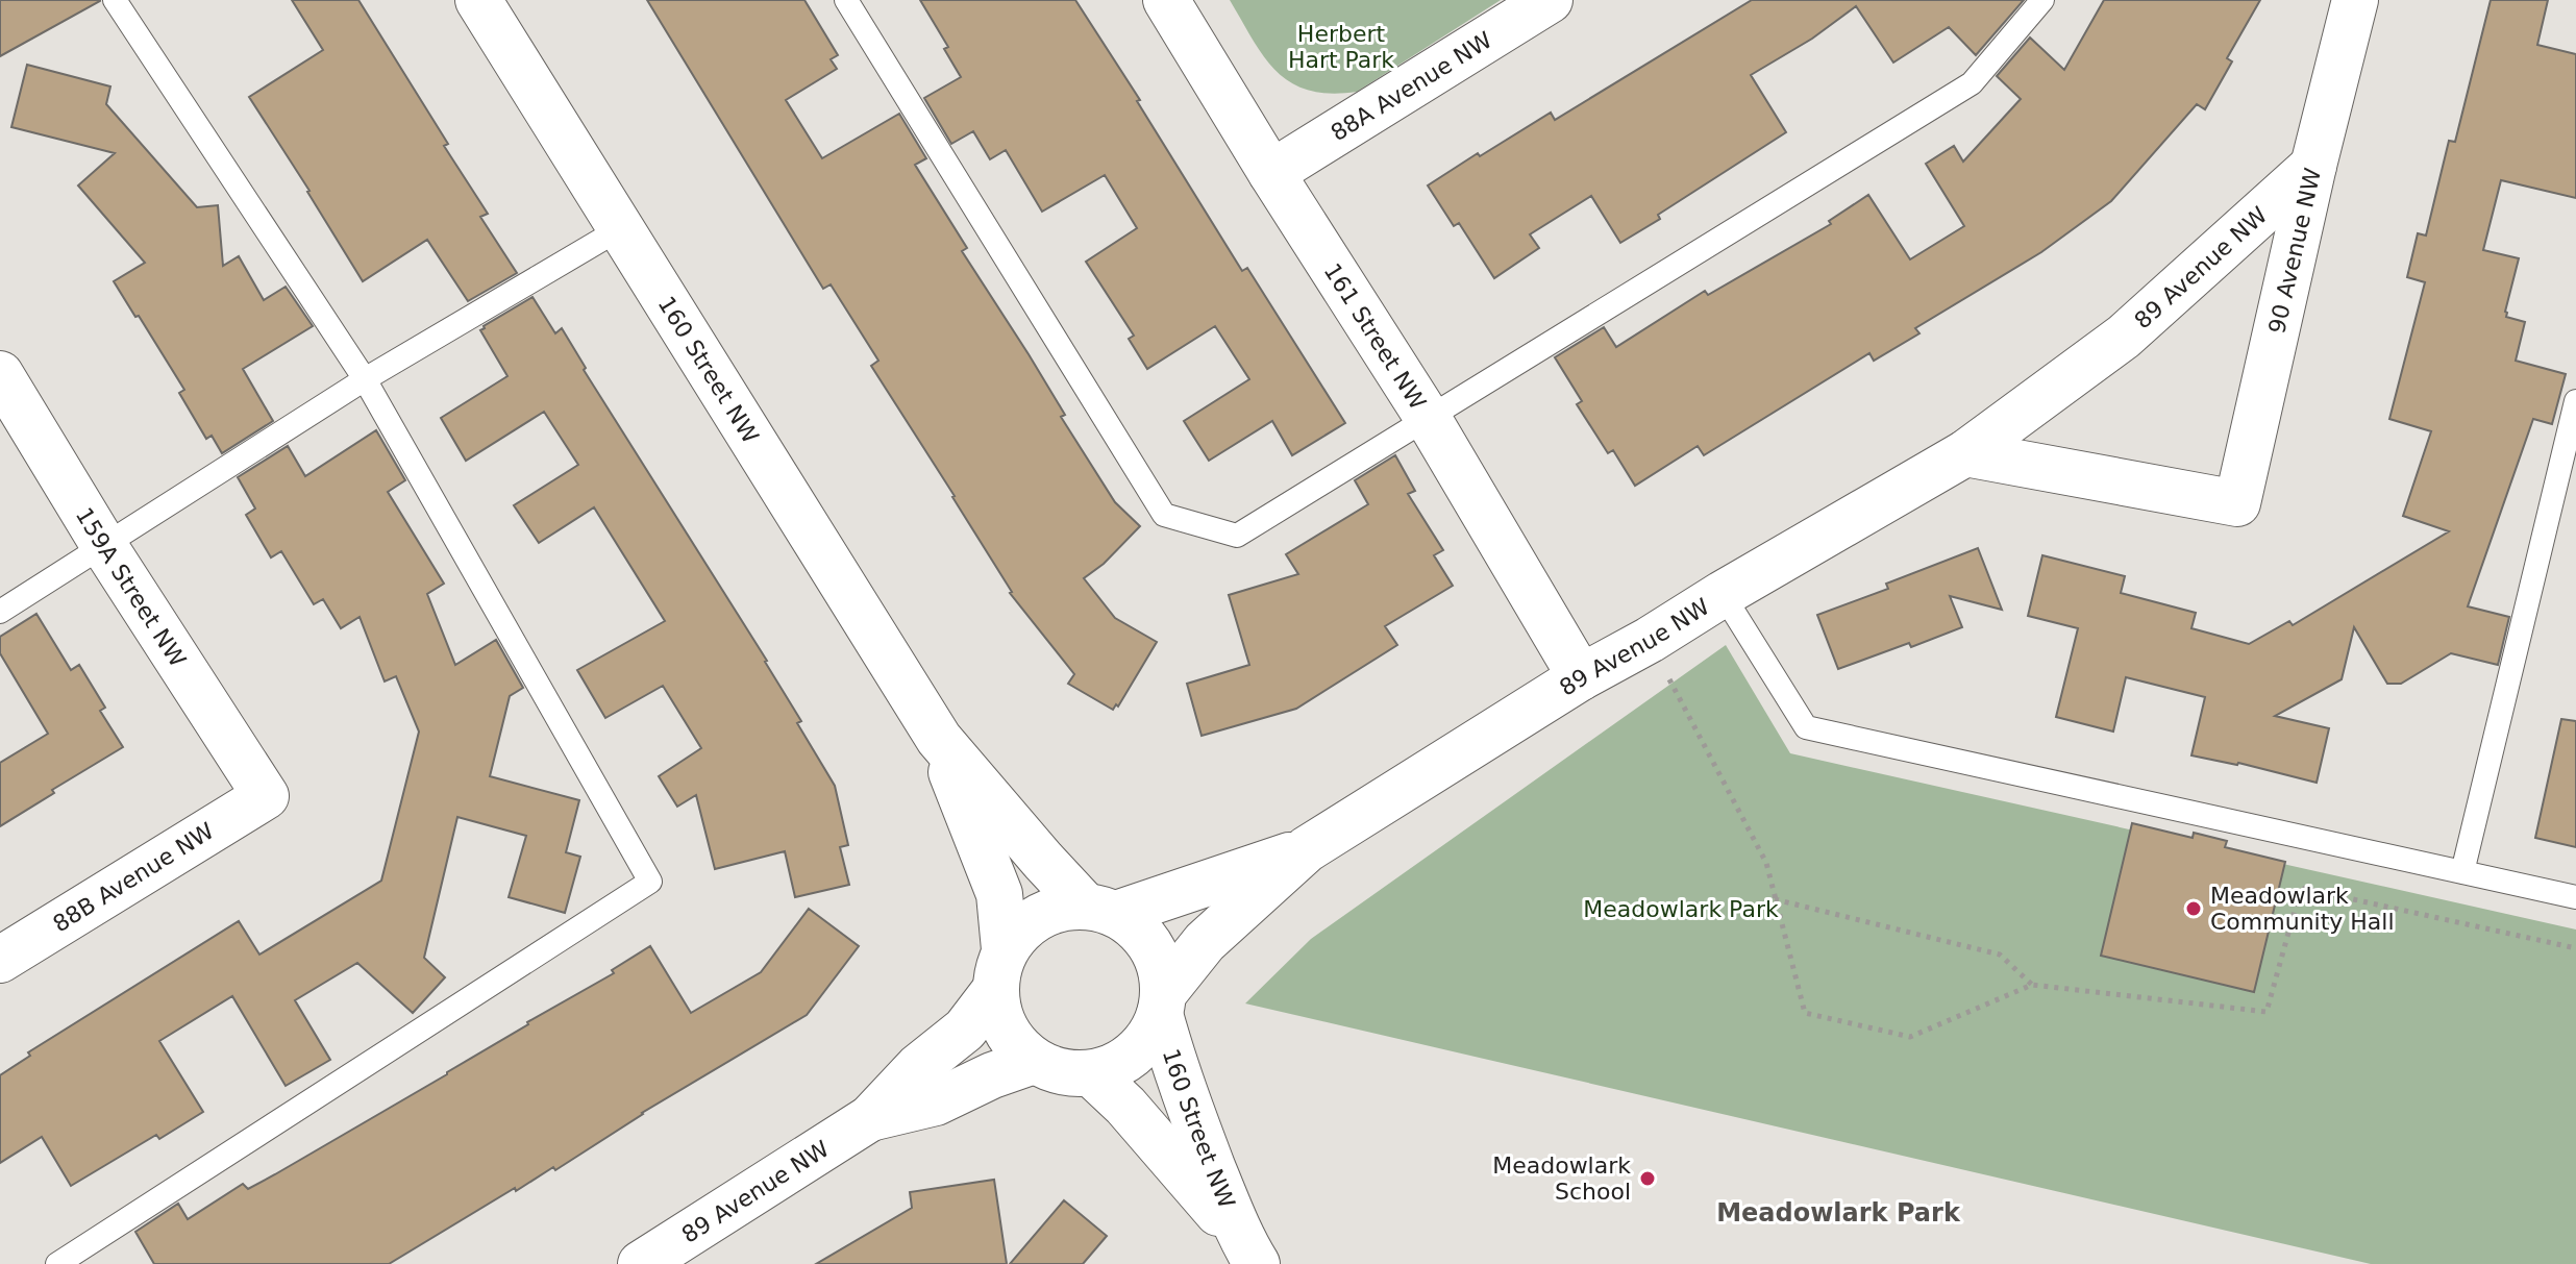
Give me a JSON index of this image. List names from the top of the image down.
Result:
{
  "streets": {
    "street": [
      "88A Avenue NW",
      "90 Avenue NW",
      "89 Avenue NW",
      "161 Street NW",
      "160 Street NW",
      "159A Street NW",
      "88B Avenue NW"
    ]
  },
  "crossings": [
    ["88A Avenue NW", "161 Street NW"],
    ["90 Avenue NW", "89 Avenue NW"],
    ["89 Avenue NW", "161 Street NW"],
    ["89 Avenue NW", "160 Street NW"],
    ["159A Street NW", "88B Avenue NW"]
  ],
  "districts": ["Meadowlark Park"],
  "parks": ["Herbert Hart Park", "Meadowlark Park"],
  "places": ["Meadowlark Community Hall", "Meadowlark School"]
}
